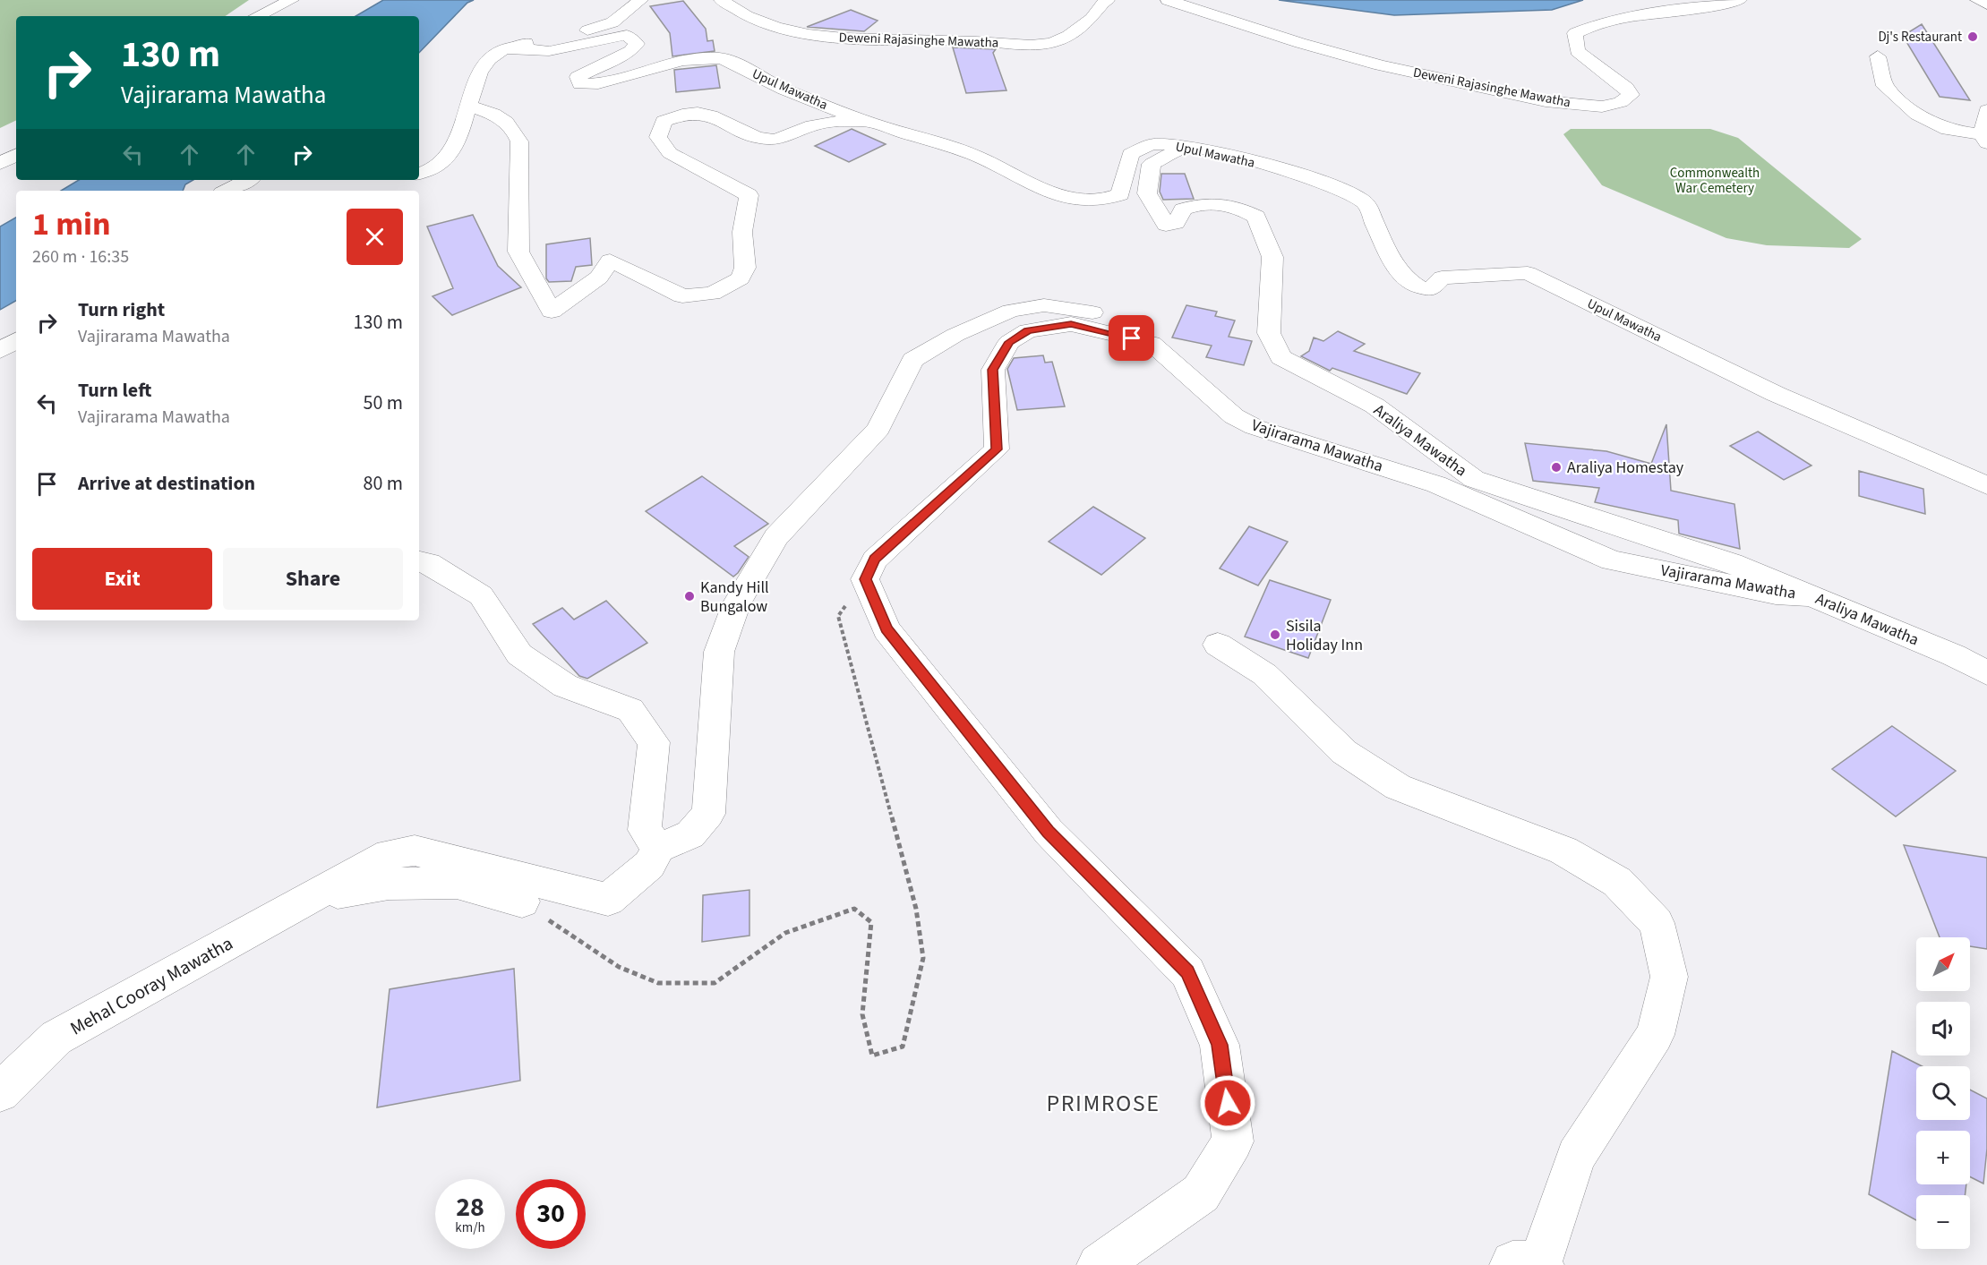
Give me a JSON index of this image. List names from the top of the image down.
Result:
{
  "streets": {
    "street": [
      "Deweni Rajasinghe Mawatha",
      "Upul Mawatha",
      "Araliya Mawatha",
      "Vajirarama Mawatha",
      "Mehal Cooray Mawatha"
    ]
  },
  "crossings": [
    ["Upul Mawatha", "Araliya Mawatha"],
    ["Araliya Mawatha", "Vajirarama Mawatha"]
  ],
  "districts": ["PRIMROSE"],
  "parks": ["Commonwealth War Cemetery"],
  "places": [
    "Dj's Restaurant",
    "Araliya Homestay",
    "Kandy Hill Bungalow",
    "Sisila Holiday Inn"
  ],
  "north": "top right",
  "page": {
    "turn": ["130 m", "Vajirarama Mawatha"],
    "heading": ["1 min", "260 m · 16:35"],
    "list": [
      {
        "name": "Turn right",
        "note": "Vajirarama Mawatha",
        "value": "130 m"
      },
      {
        "name": "Turn left",
        "note": "Vajirarama Mawatha",
        "value": "50 m"
      },
      {
        "name": "Arrive at destination",
        "value": "80 m"
      }
    ],
    "buttons": ["Exit", "Share"],
    "map_buttons": ["+", "−"],
    "speed": "28 km/h",
    "limit": "30"
  }
}
